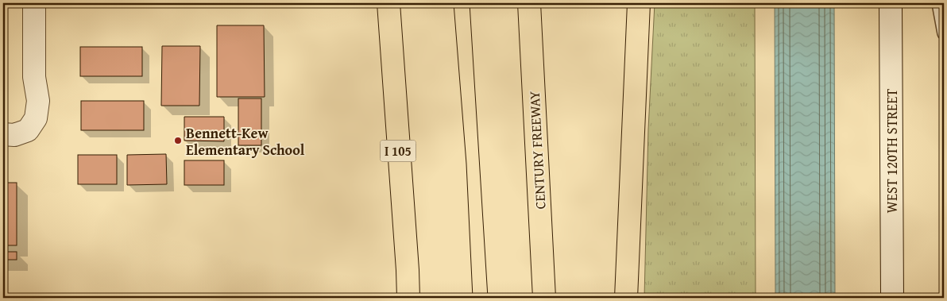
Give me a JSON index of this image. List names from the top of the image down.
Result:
{
  "streets": {
    "highway": ["CENTURY FREEWAY", "I 105"],
    "main road": ["WEST 120TH STREET"]
  },
  "places": ["Bennett-Kew Elementary School"]
}
